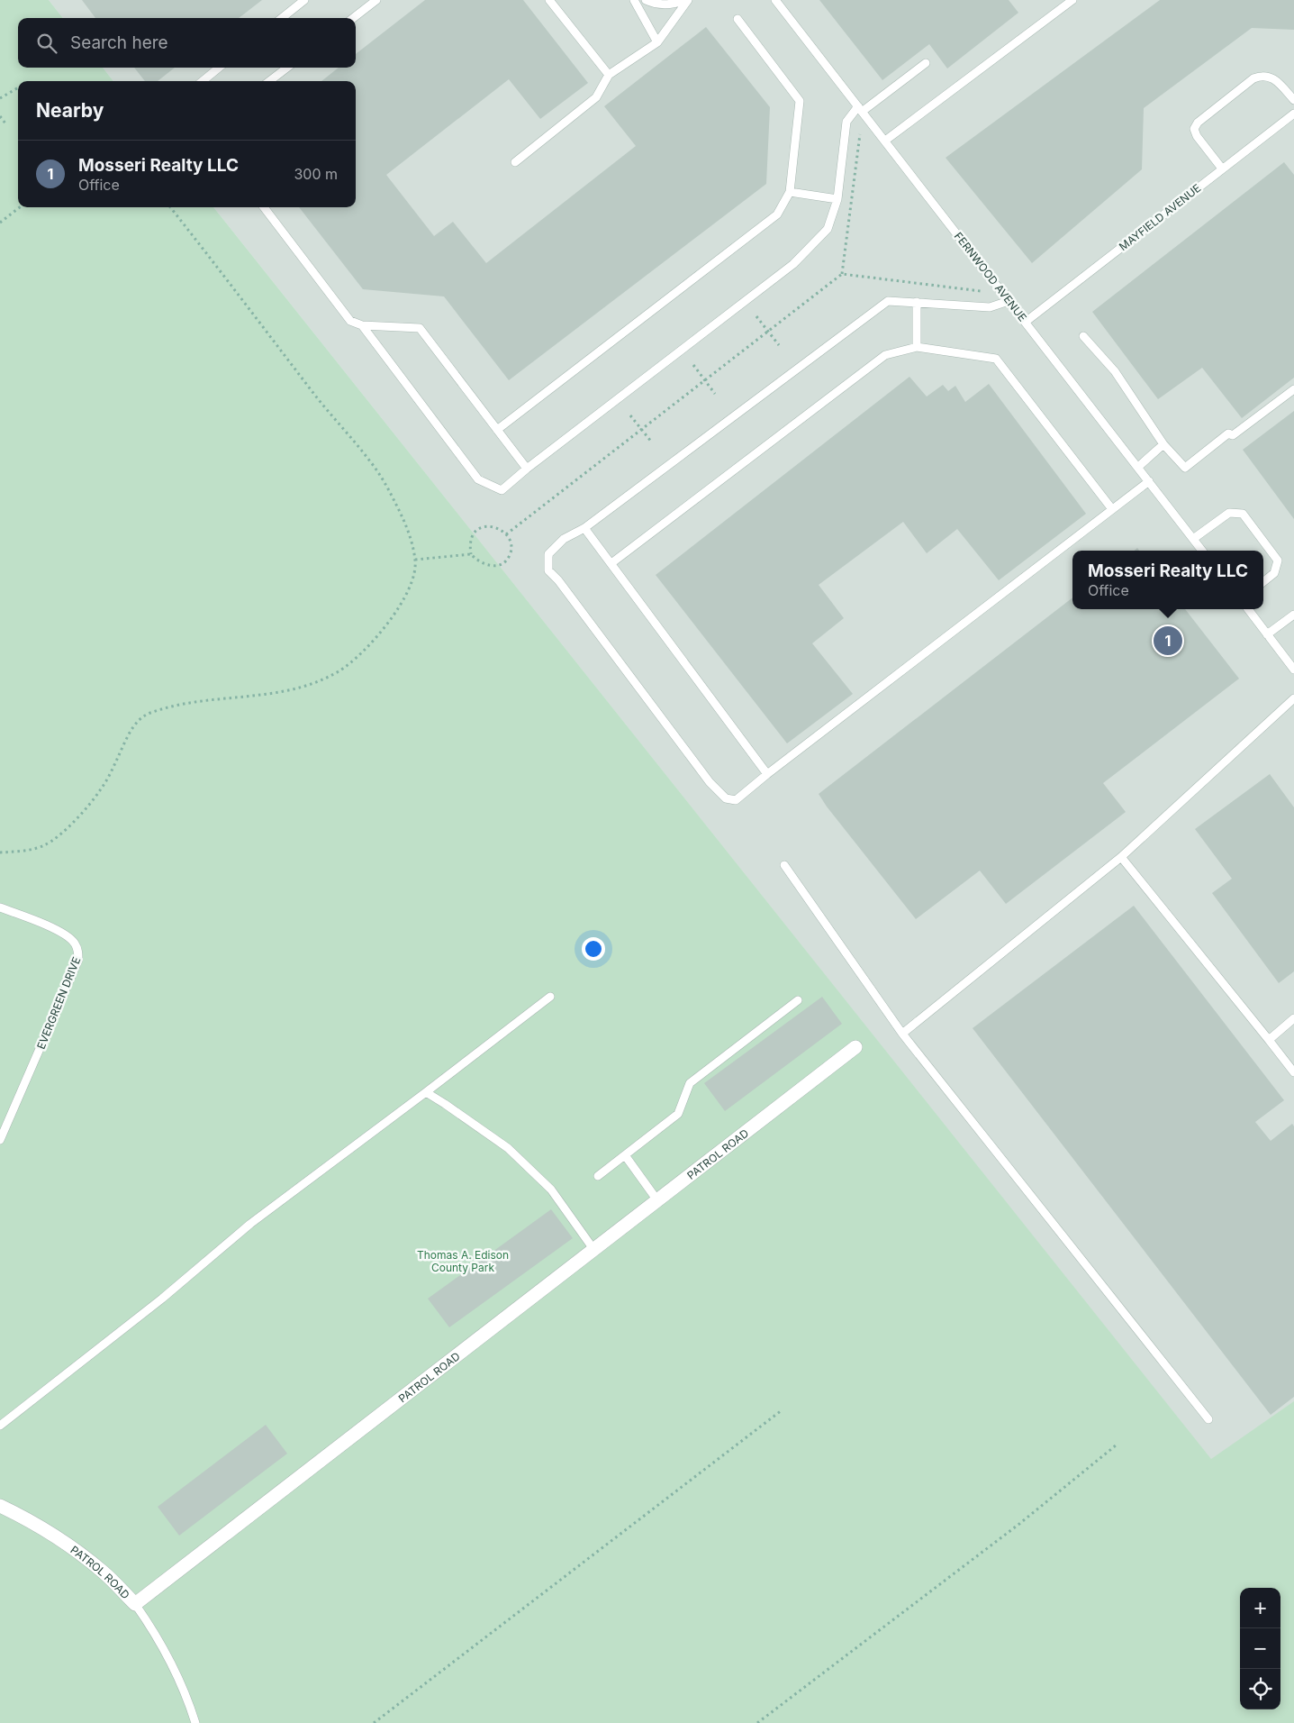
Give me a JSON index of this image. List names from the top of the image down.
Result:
{
  "streets": {
    "street": ["PATROL ROAD"],
    "lane": ["MAYFIELD AVENUE", "FERNWOOD AVENUE", "EVERGREEN DRIVE"]
  },
  "crossings": [
    ["MAYFIELD AVENUE", "FERNWOOD AVENUE"]
  ],
  "parks": ["Thomas A. Edison County Park"],
  "page": {
    "search": "Search here",
    "heading": "Nearby",
    "list": [
      {
        "mark": "1",
        "name": "Mosseri Realty LLC",
        "note": "Office",
        "value": "300 m"
      }
    ],
    "popup": ["Mosseri Realty LLC", "Office"],
    "pins": "1",
    "map_buttons": ["+", "−"]
  }
}
